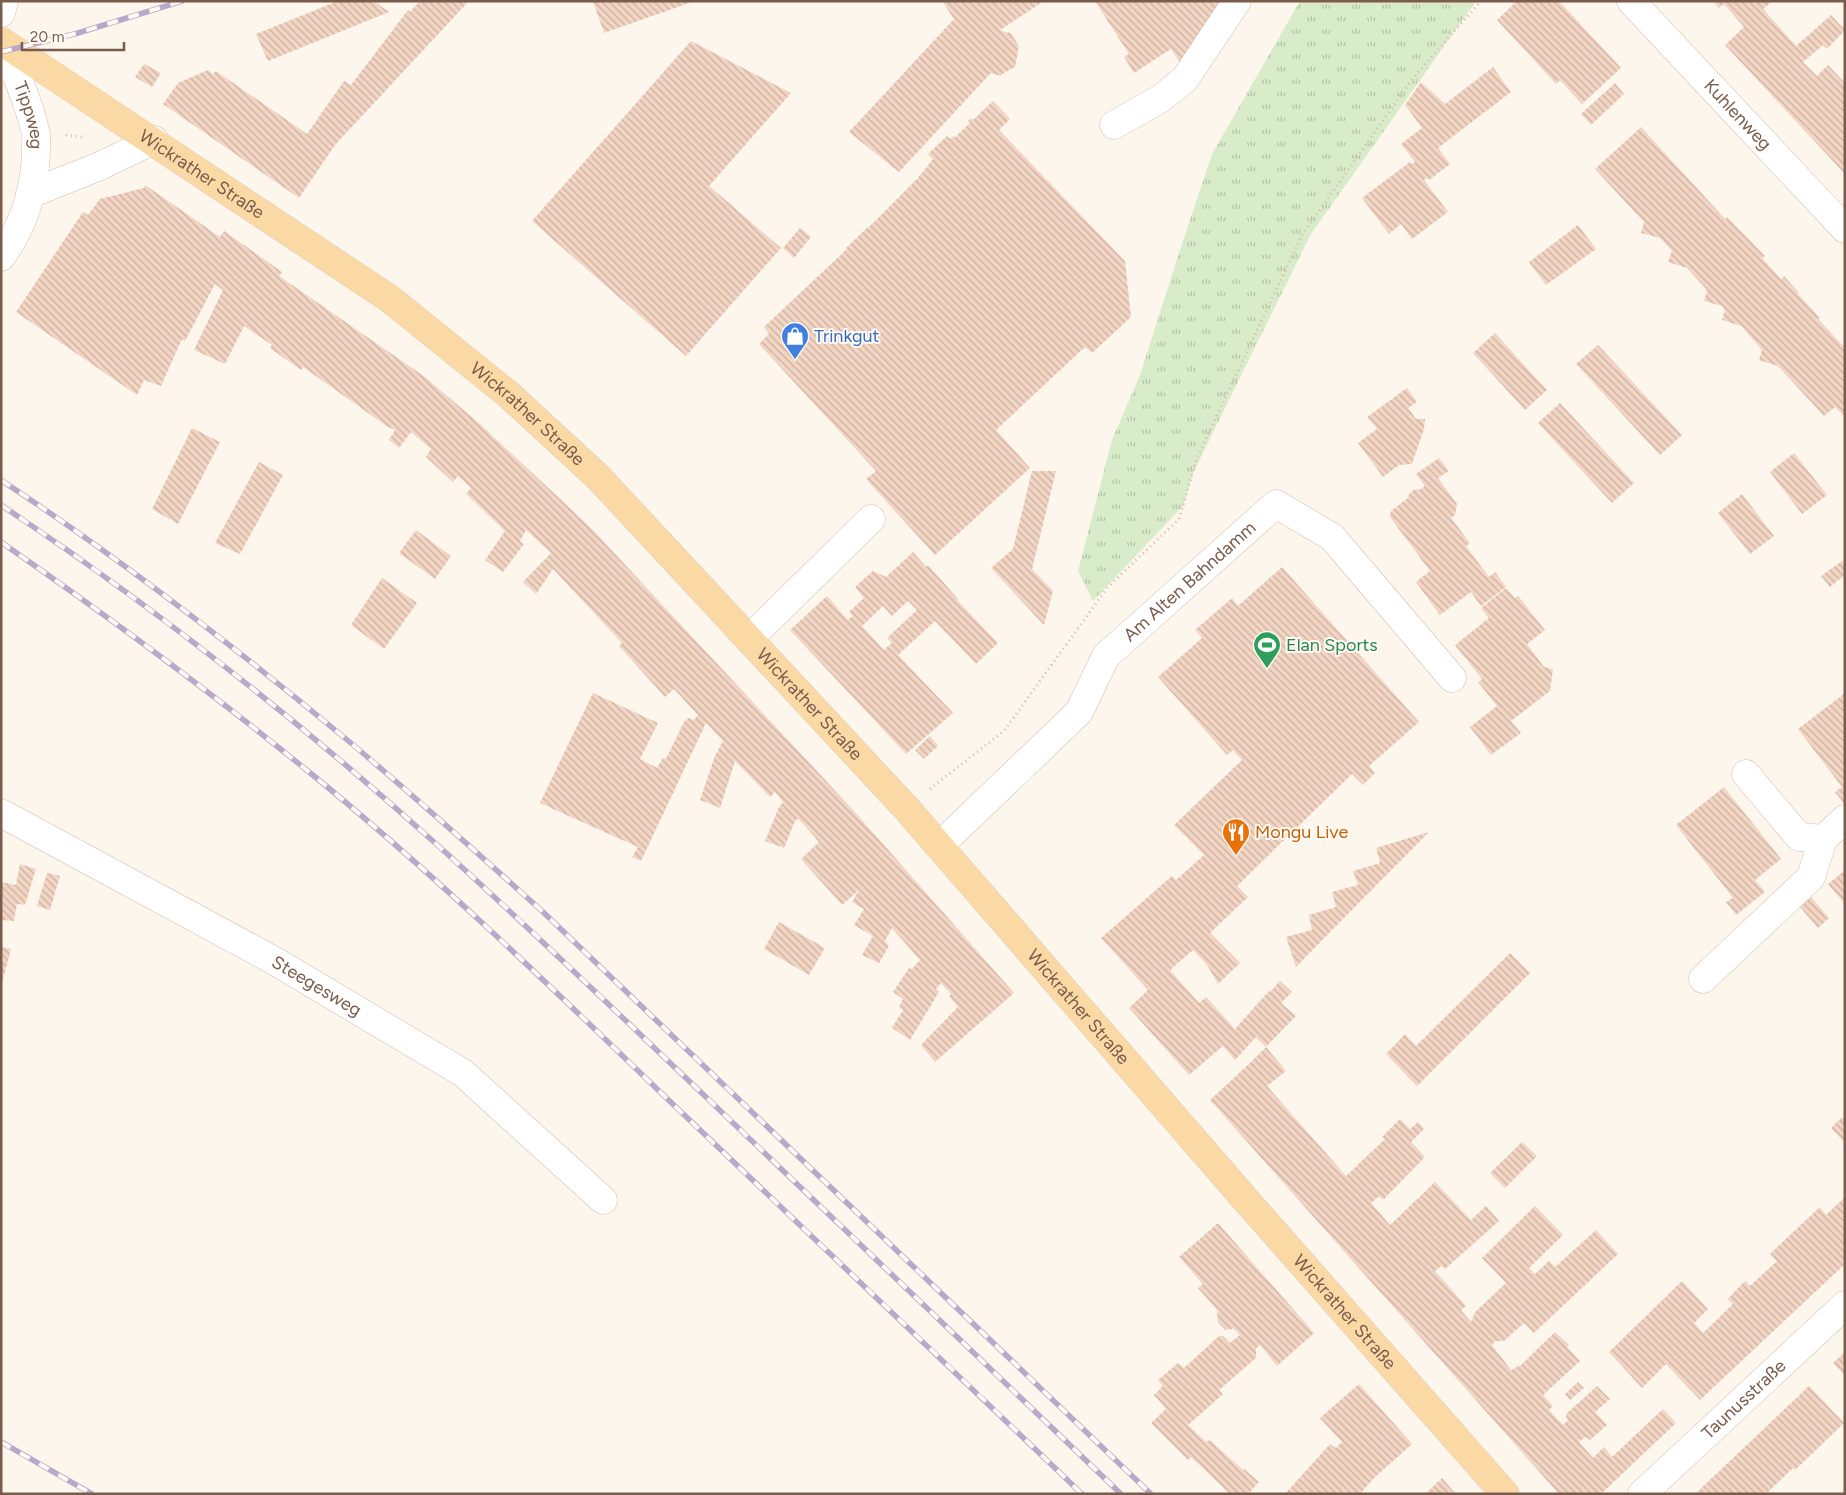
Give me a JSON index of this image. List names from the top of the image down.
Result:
{
  "streets": {
    "main road": ["Wickrather Straße"],
    "street": [
      "Kuhlenweg",
      "Tippweg",
      "Am Alten Bahndamm",
      "Steegesweg",
      "Taunusstraße"
    ]
  },
  "crossings": [
    ["Tippweg", "Wickrather Straße"],
    ["Wickrather Straße", "Am Alten Bahndamm"]
  ],
  "places": {
    "shop": ["Trinkgut"],
    "sports": ["Elan Sports"],
    "restaurant": ["Mongu Live"]
  },
  "scale_bar": "20 m"
}
